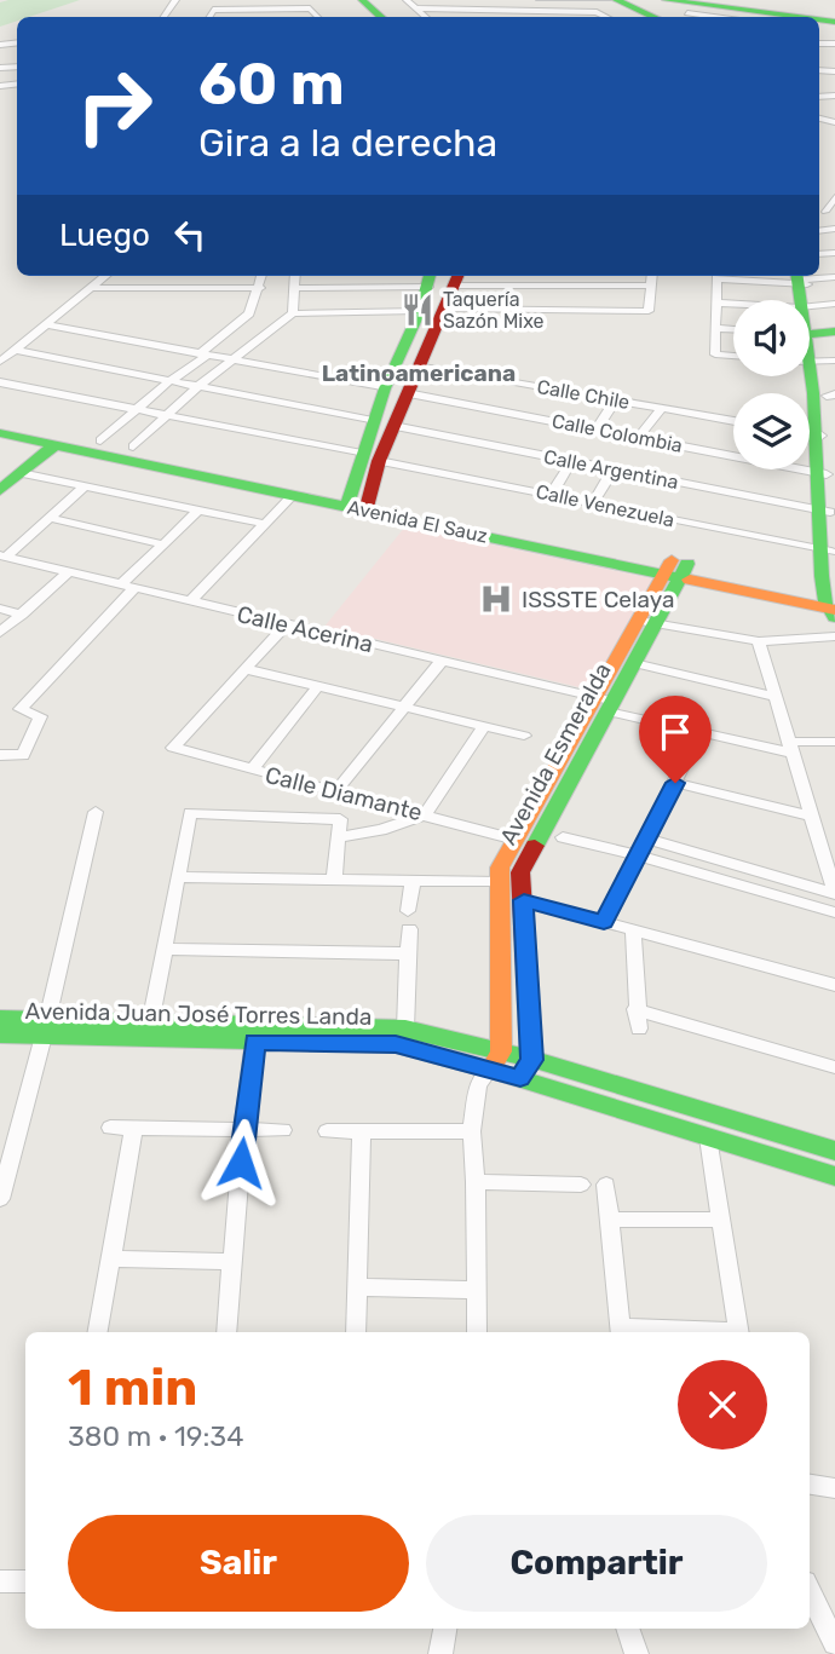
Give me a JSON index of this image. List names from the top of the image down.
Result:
{
  "streets": {
    "main road": ["Avenida El Sauz", "Avenida Esmeralda", "Avenida Juan José Torres Landa"],
    "street": [
      "Calle Chile",
      "Calle Colombia",
      "Calle Argentina",
      "Calle Venezuela",
      "Calle Acerina",
      "Calle Diamante"
    ]
  },
  "crossings": [
    ["Avenida El Sauz", "Avenida Esmeralda"],
    ["Calle Acerina", "Avenida Esmeralda"],
    ["Avenida Esmeralda", "Calle Diamante"],
    ["Avenida Esmeralda", "Avenida Juan José Torres Landa"]
  ],
  "districts": ["Latinoamericana"],
  "places": {
    "restaurant": ["Taquería Sazón Mixe"],
    "hospital": ["ISSSTE Celaya"]
  },
  "page": {
    "turn": ["60 m", "Gira a la derecha"],
    "then": "Luego",
    "heading": ["1 min", "380 m · 19:34"],
    "buttons": ["Salir", "Compartir"]
  }
}
